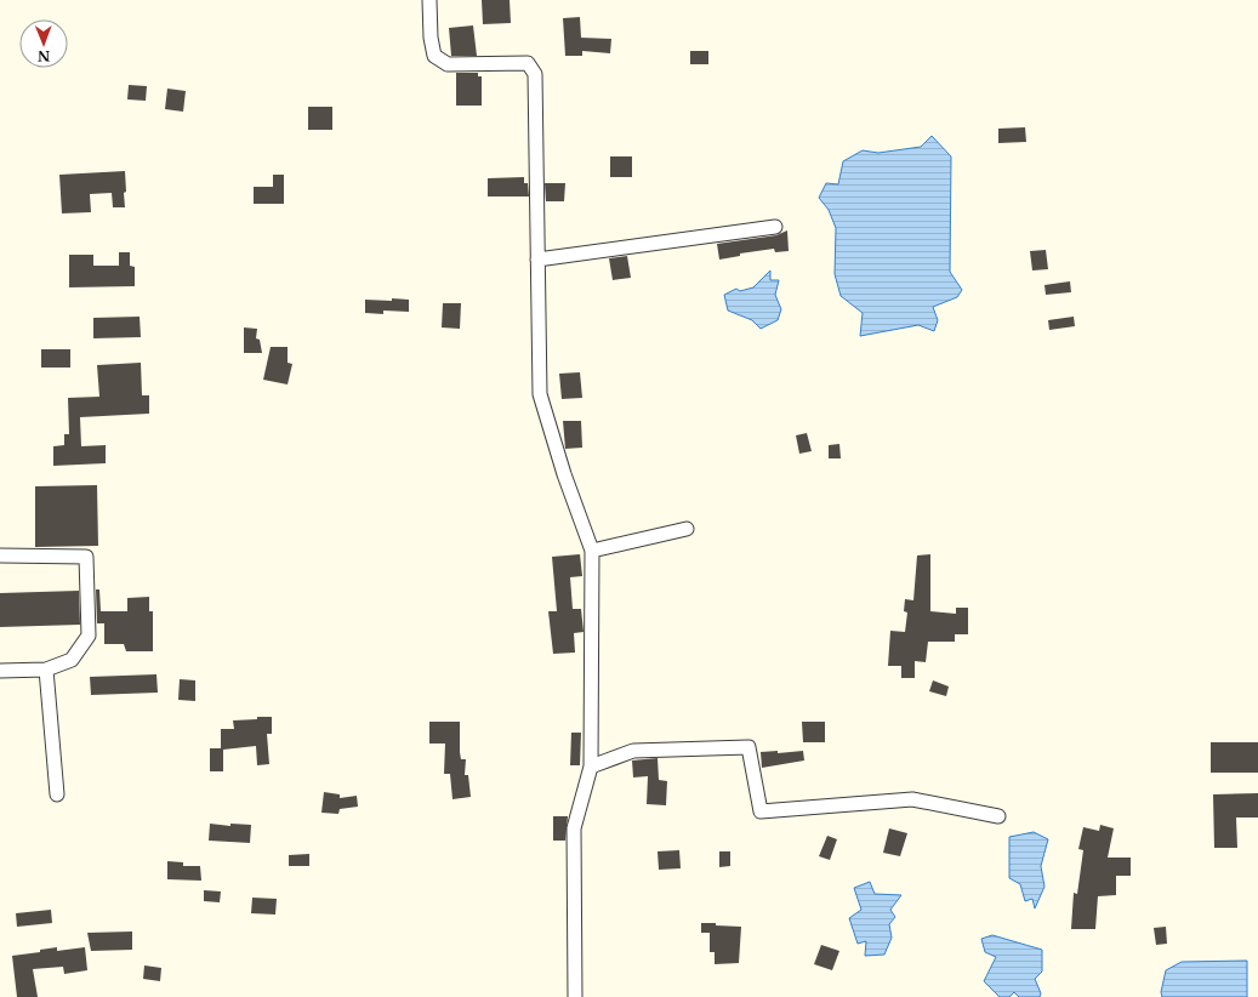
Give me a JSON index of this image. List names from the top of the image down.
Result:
{
  "north": "bottom"
}
